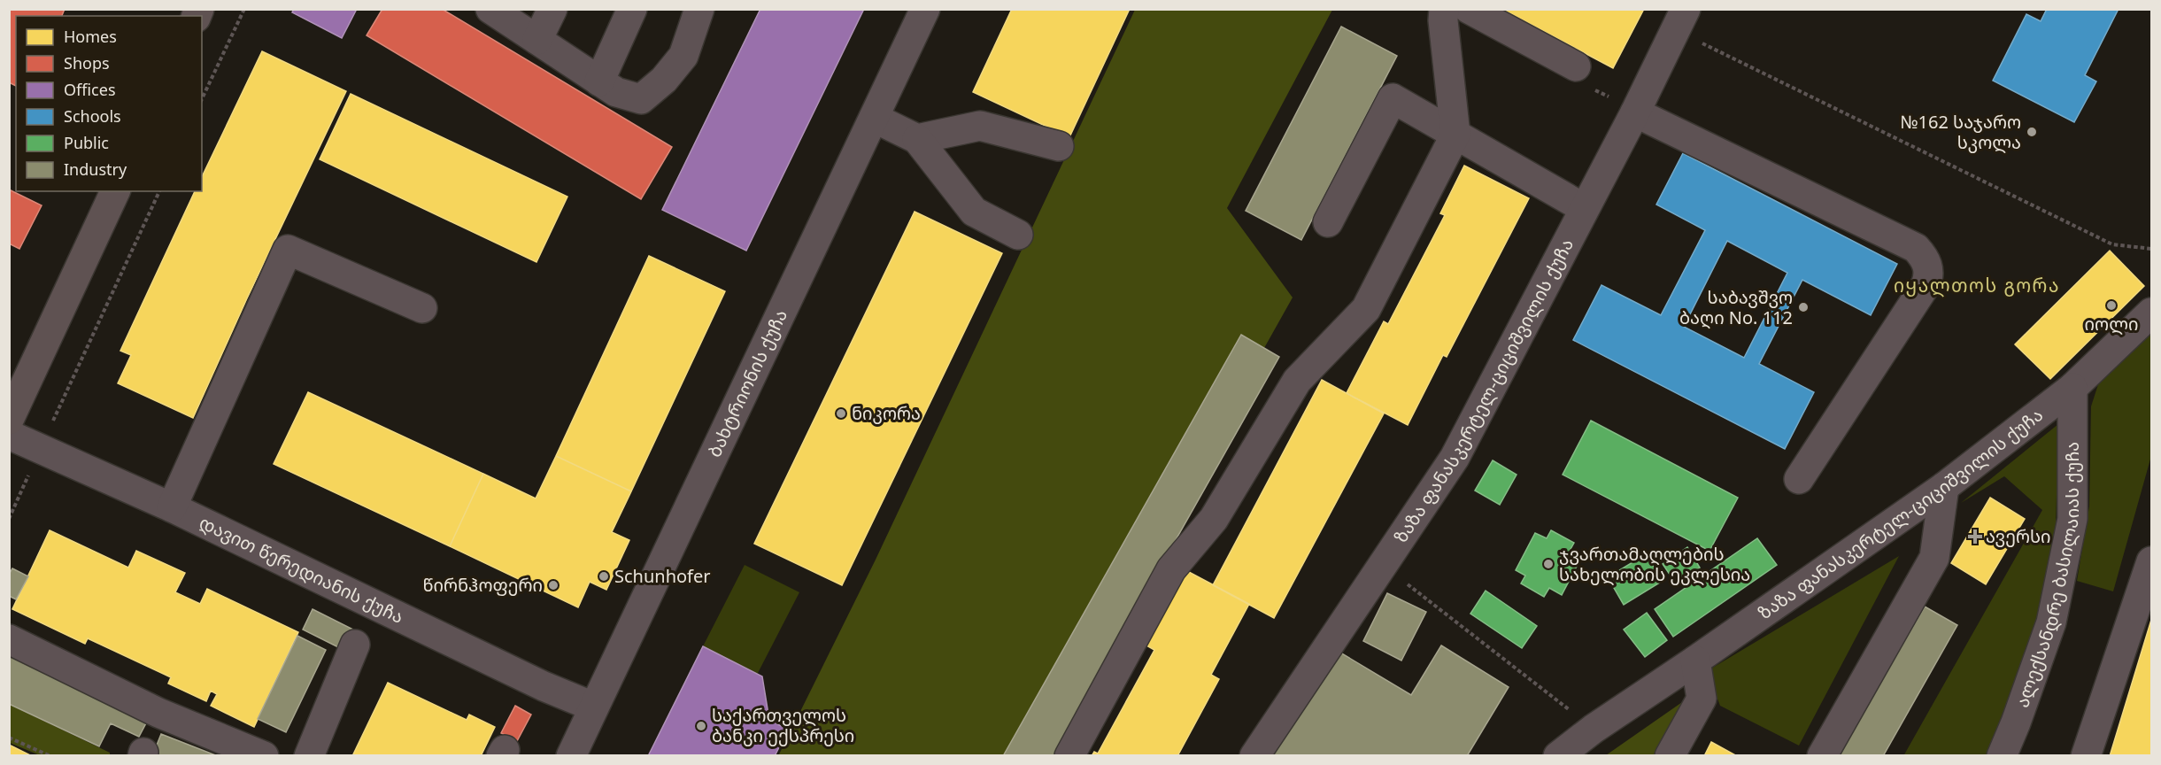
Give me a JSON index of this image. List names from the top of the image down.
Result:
{
  "streets": {
    "street": [
      "ბახტრიონის ქუჩა",
      "ზაზა ფანასკერტელ-ციციშვილის ქუჩა",
      "დავით წერედიანის ქუჩა",
      "ალექსანდრე ბასილაიას ქუჩა"
    ]
  },
  "crossings": [
    ["ბახტრიონის ქუჩა", "დავით წერედიანის ქუჩა"],
    ["ზაზა ფანასკერტელ-ციციშვილის ქუჩა", "ალექსანდრე ბასილაიას ქუჩა"]
  ],
  "districts": ["იყალთოს გორა"],
  "places": {
    "other": [
      "№162 საჯარო სკოლა",
      "იოლი",
      "საბავშვო ბაღი No. 112",
      "ნიკორა",
      "ჯვართამაღლების სახელობის ეკლესია",
      "Schunhofer",
      "წირნჰოფერი",
      "საქართველოს ბანკი ექსპრესი"
    ],
    "health": ["ავერსი"]
  },
  "legend": [
    "Homes",
    "Shops",
    "Offices",
    "Schools",
    "Public",
    "Industry"
  ]
}
